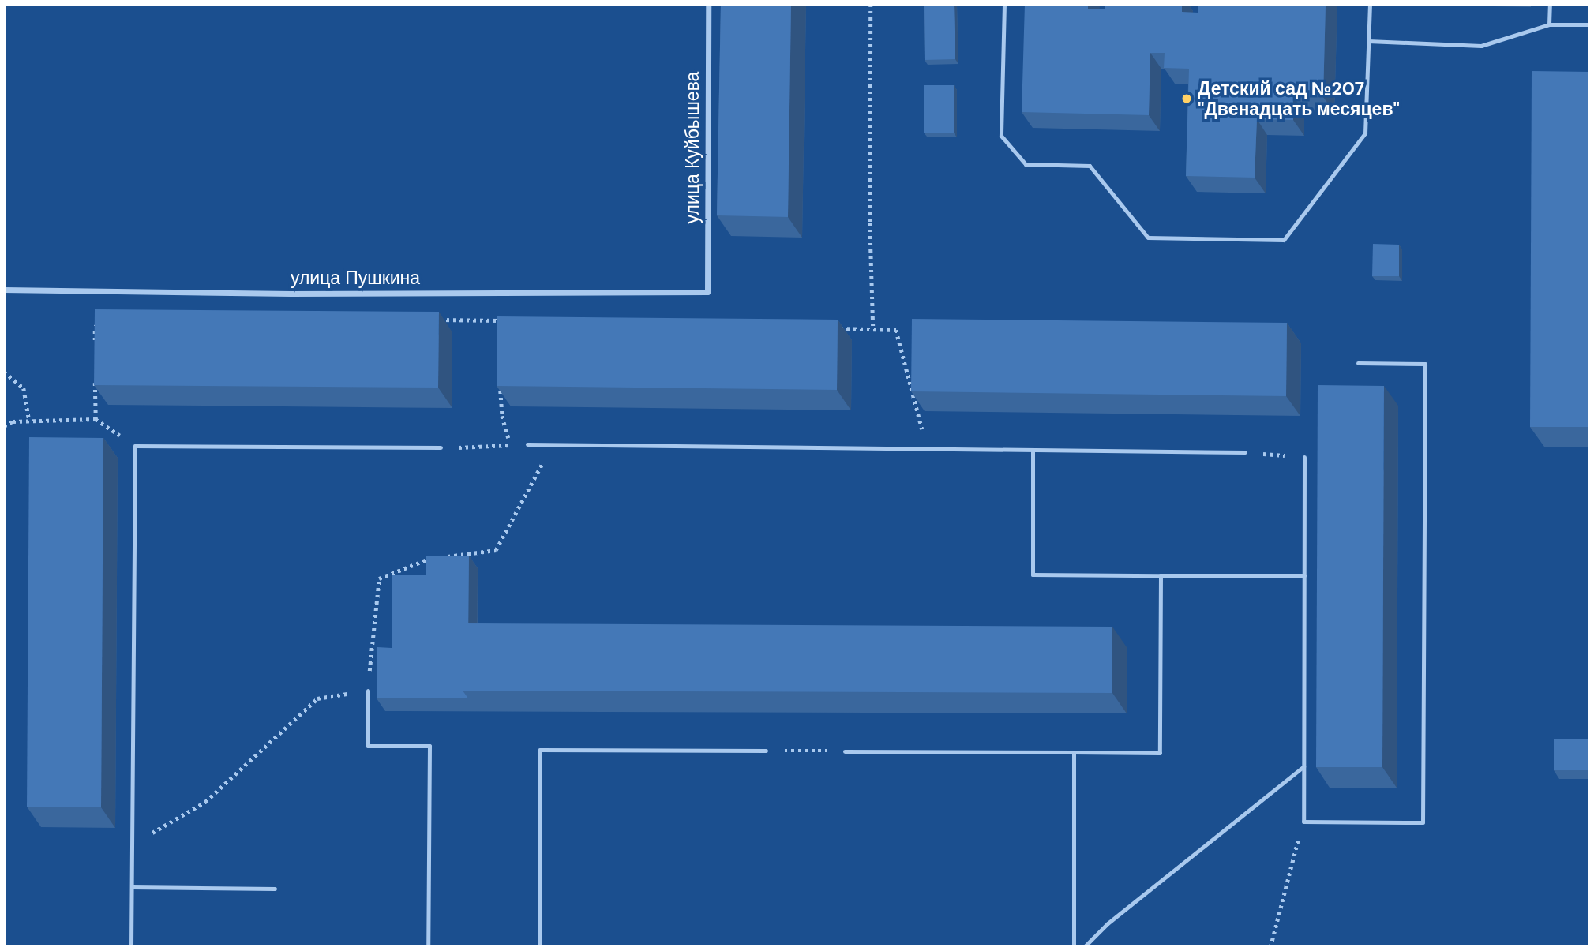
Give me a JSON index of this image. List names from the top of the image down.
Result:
{
  "streets": {
    "street": ["улица Куйбышева", "улица Пушкина"]
  },
  "crossings": [
    ["улица Куйбышева", "улица Пушкина"]
  ],
  "places": ["Детский сад №207 \"Двенадцать месяцев\""]
}
